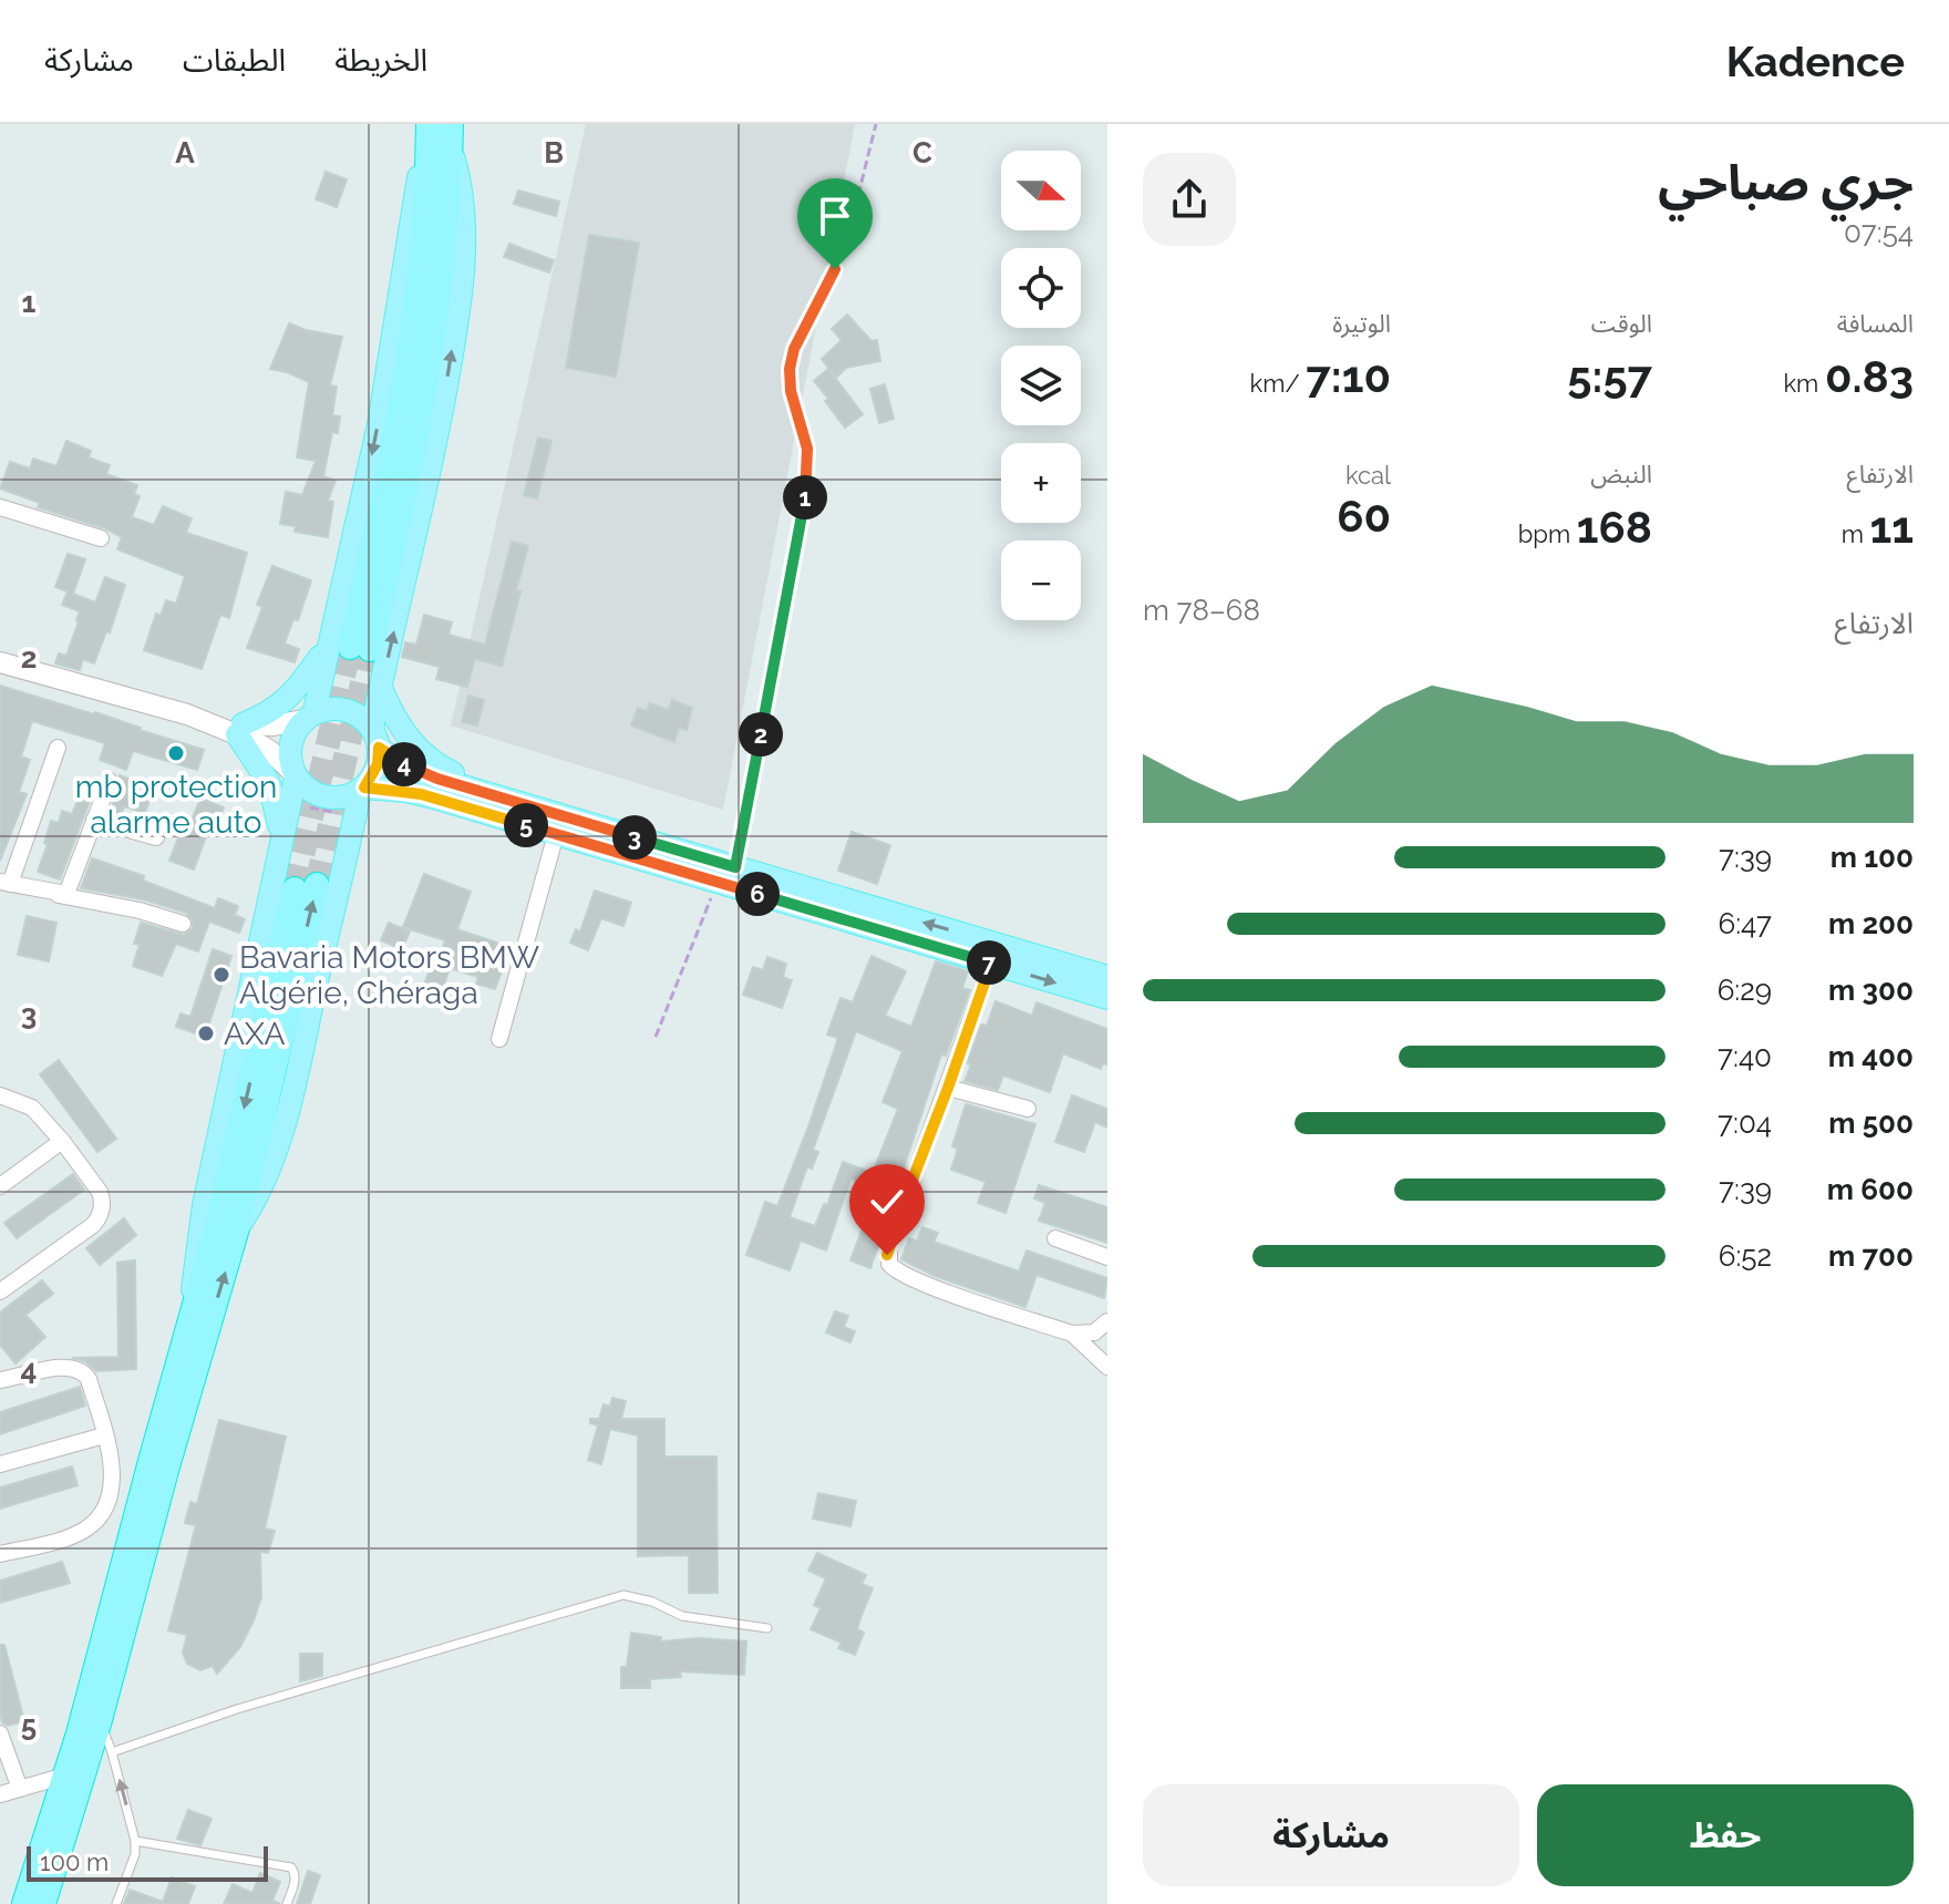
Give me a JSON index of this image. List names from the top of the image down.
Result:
{
  "places": ["mb protection alarme auto", "Bavaria Motors BMW Algérie, Chéraga", "AXA"],
  "scale_bar": "100 m",
  "north": "right",
  "page": {
    "header": "Kadence",
    "nav": ["الخريطة", "الطبقات", "مشاركة"],
    "heading": ["جري صباحي", "07:54"],
    "map_buttons": ["+", "−"],
    "stats": [
      ["المسافة", "0.83 km"],
      ["الوقت", "5:57"],
      ["الوتيرة", "7:10 /km"],
      ["الارتفاع", "11 m"],
      ["النبض", "168 bpm"],
      ["kcal", "60"]
    ],
    "pins": [
      "1",
      "2",
      "4",
      "5",
      "3",
      "6",
      "7"
    ],
    "chart": ["الارتفاع", "68–78 m"],
    "list": [
      {
        "name": "100 m",
        "note": "7:39"
      },
      {
        "name": "200 m",
        "note": "6:47"
      },
      {
        "name": "300 m",
        "note": "6:29"
      },
      {
        "name": "400 m",
        "note": "7:40"
      },
      {
        "name": "500 m",
        "note": "7:04"
      },
      {
        "name": "600 m",
        "note": "7:39"
      },
      {
        "name": "700 m",
        "note": "6:52"
      }
    ],
    "buttons": ["حفظ", "مشاركة"],
    "scale": "100 m"
  },
  "grid": {
    "columns": ["A", "B", "C"],
    "rows": [
      "1",
      "2",
      "3",
      "4",
      "5"
    ]
  }
}
